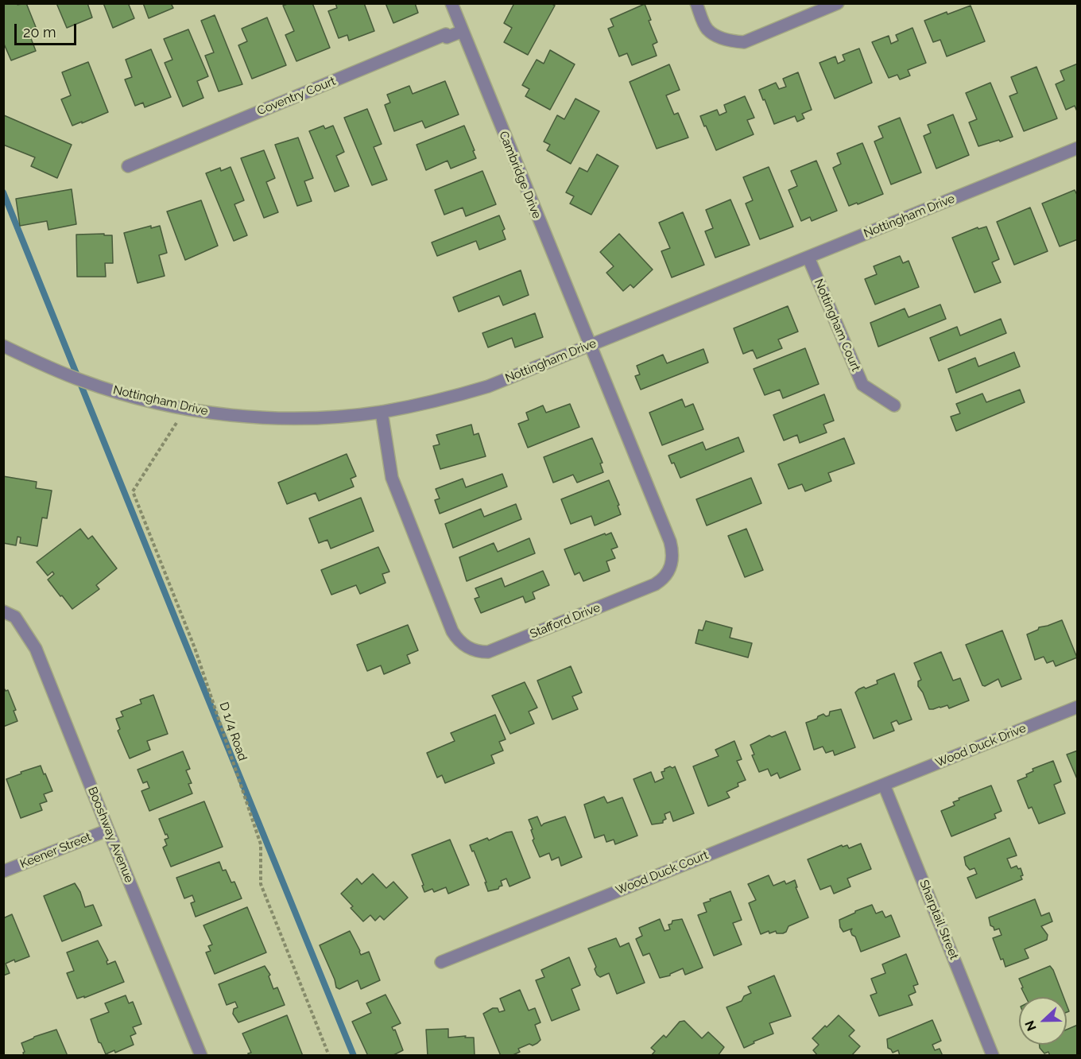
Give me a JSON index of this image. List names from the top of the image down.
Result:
{
  "streets": {
    "street": [
      "Coventry Court",
      "Cambridge Drive",
      "Nottingham Drive",
      "Nottingham Court",
      "Stafford Drive",
      "Wood Duck Drive",
      "Booshway Avenue",
      "Keener Street",
      "Wood Duck Court",
      "Sharptail Street"
    ],
    "path": ["D 1/4 Road"]
  },
  "crossings": [
    ["Coventry Court", "Cambridge Drive"],
    ["Cambridge Drive", "Nottingham Drive"],
    ["Cambridge Drive", "Stafford Drive"],
    ["Nottingham Drive", "Nottingham Court"],
    ["Nottingham Drive", "Stafford Drive"],
    ["Wood Duck Drive", "Wood Duck Court"],
    ["Wood Duck Drive", "Sharptail Street"],
    ["Booshway Avenue", "Keener Street"],
    ["Wood Duck Court", "Sharptail Street"]
  ],
  "scale_bar": "20 m",
  "north": "left"
}
